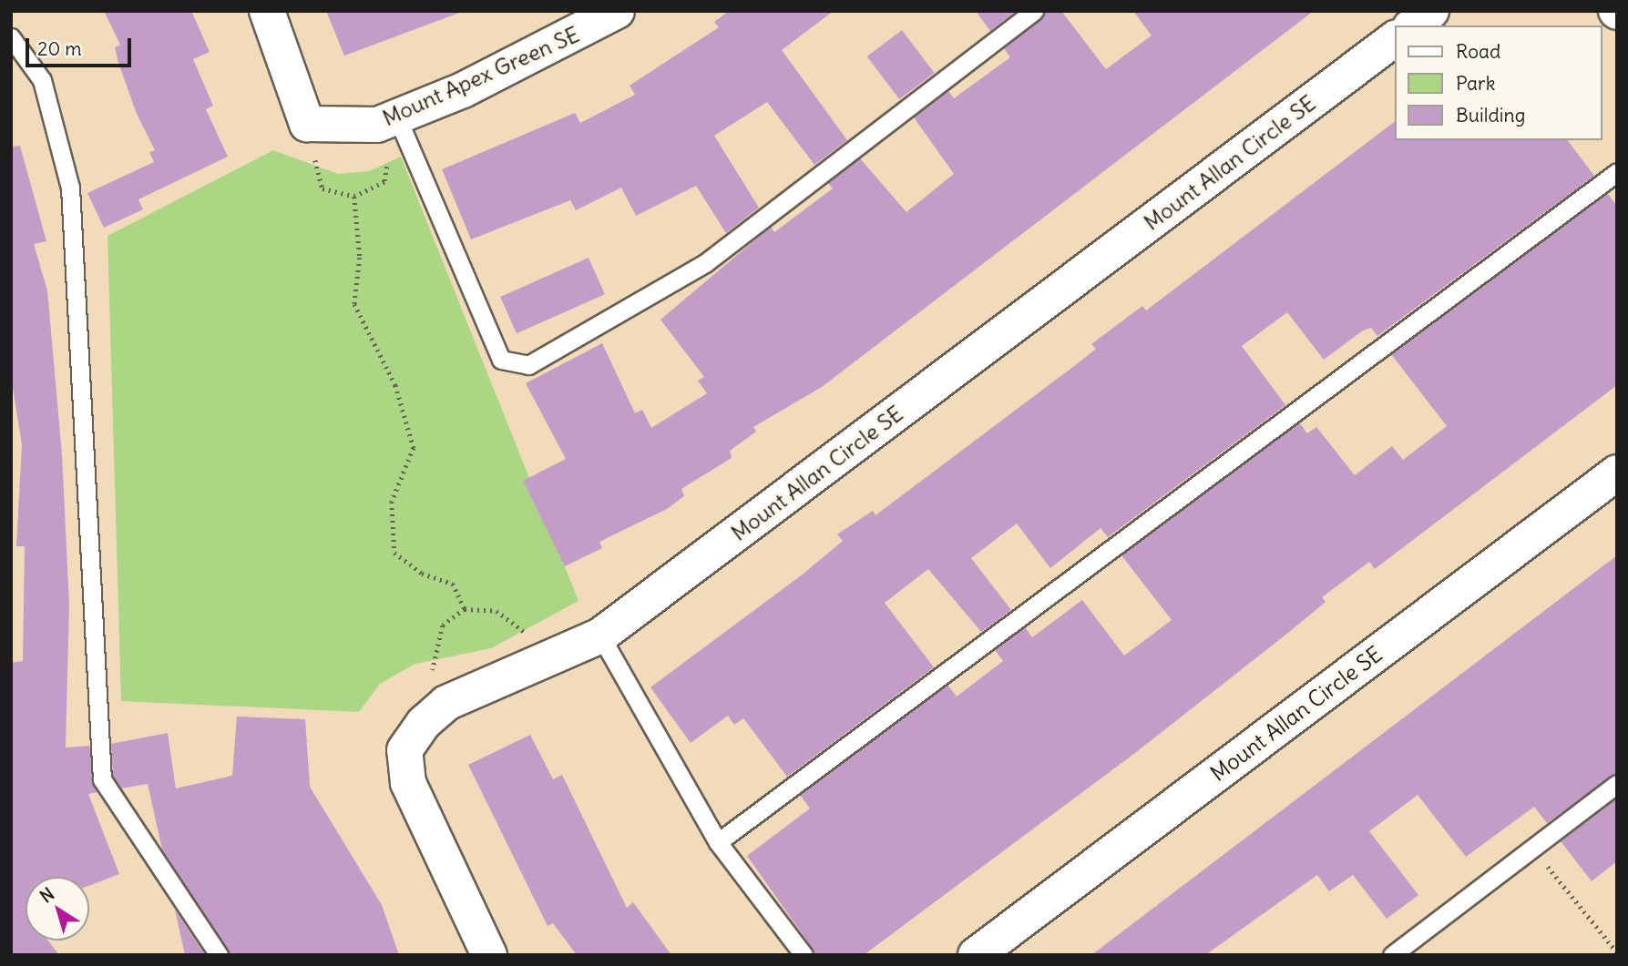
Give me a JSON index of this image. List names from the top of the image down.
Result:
{
  "streets": {
    "street": ["Mount Apex Green SE", "Mount Allan Circle SE"]
  },
  "legend": ["Road", "Park", "Building"],
  "scale_bar": "20 m",
  "north": "top left"
}
